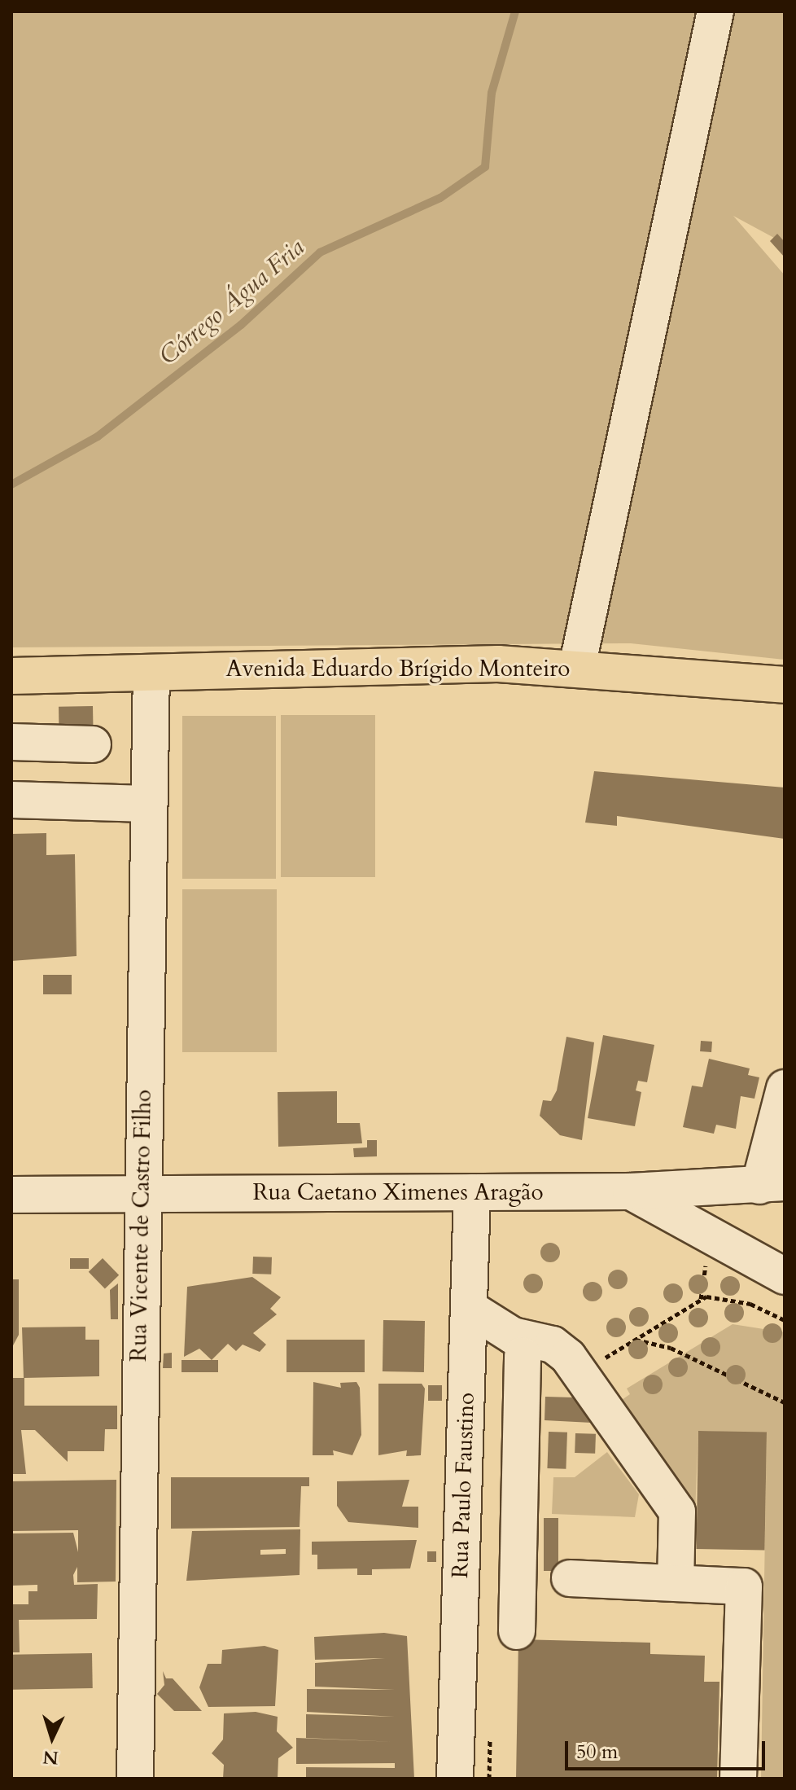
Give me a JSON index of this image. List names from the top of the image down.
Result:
{
  "streets": {
    "main road": ["Avenida Eduardo Brígido Monteiro"],
    "street": ["Rua Caetano Ximenes Aragão", "Rua Vicente de Castro Filho", "Rua Paulo Faustino"]
  },
  "crossings": [
    ["Avenida Eduardo Brígido Monteiro", "Rua Vicente de Castro Filho"],
    ["Rua Caetano Ximenes Aragão", "Rua Vicente de Castro Filho"],
    ["Rua Caetano Ximenes Aragão", "Rua Paulo Faustino"]
  ],
  "water": ["Córrego Água Fria"],
  "scale_bar": "50 m",
  "north": "bottom"
}
